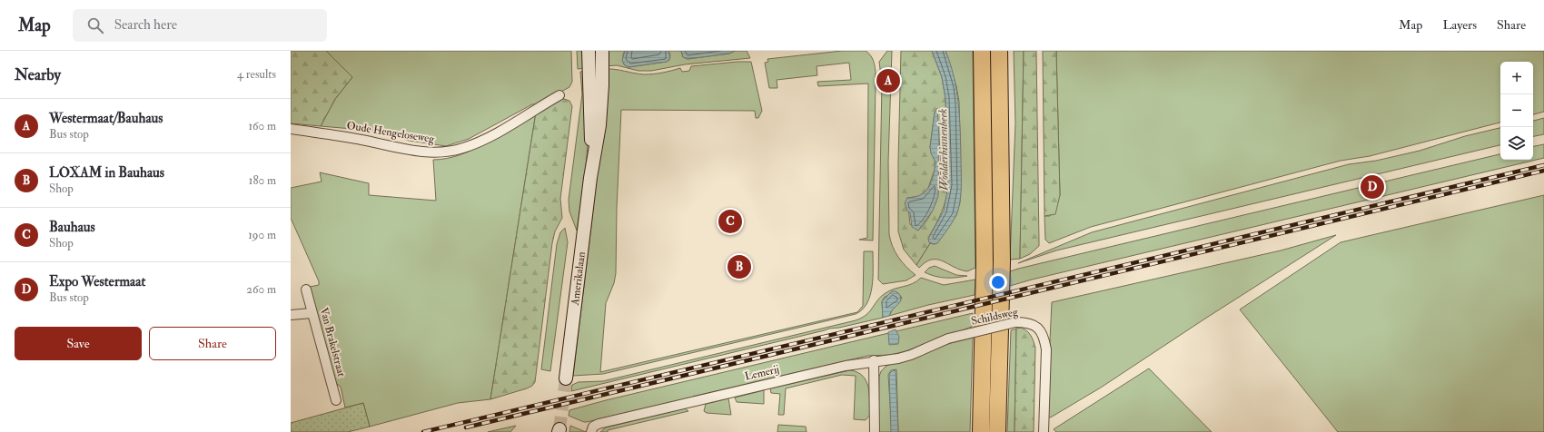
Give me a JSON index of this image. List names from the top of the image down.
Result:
{
  "streets": {
    "main road": ["Amerikalaan"],
    "street": [
      "Oude Hengeloseweg",
      "Schildsweg",
      "Van Brakelstraat",
      "Lemerij"
    ]
  },
  "crossings": [
    ["Schildsweg", "Lemerij"]
  ],
  "water": ["Woolderbinnenbeek"],
  "page": {
    "header": "Map",
    "search": "Search here",
    "nav": ["Map", "Layers", "Share"],
    "heading": ["Nearby", "4 results"],
    "map_buttons": ["+", "−"],
    "pins": [
      "A",
      "D",
      "C",
      "B"
    ],
    "list": [
      {
        "mark": "A",
        "name": "Westermaat/Bauhaus",
        "note": "Bus stop",
        "value": "160 m"
      },
      {
        "mark": "B",
        "name": "LOXAM in Bauhaus",
        "note": "Shop",
        "value": "180 m"
      },
      {
        "mark": "C",
        "name": "Bauhaus",
        "note": "Shop",
        "value": "190 m"
      },
      {
        "mark": "D",
        "name": "Expo Westermaat",
        "note": "Bus stop",
        "value": "260 m"
      }
    ],
    "buttons": ["Save", "Share"]
  }
}
